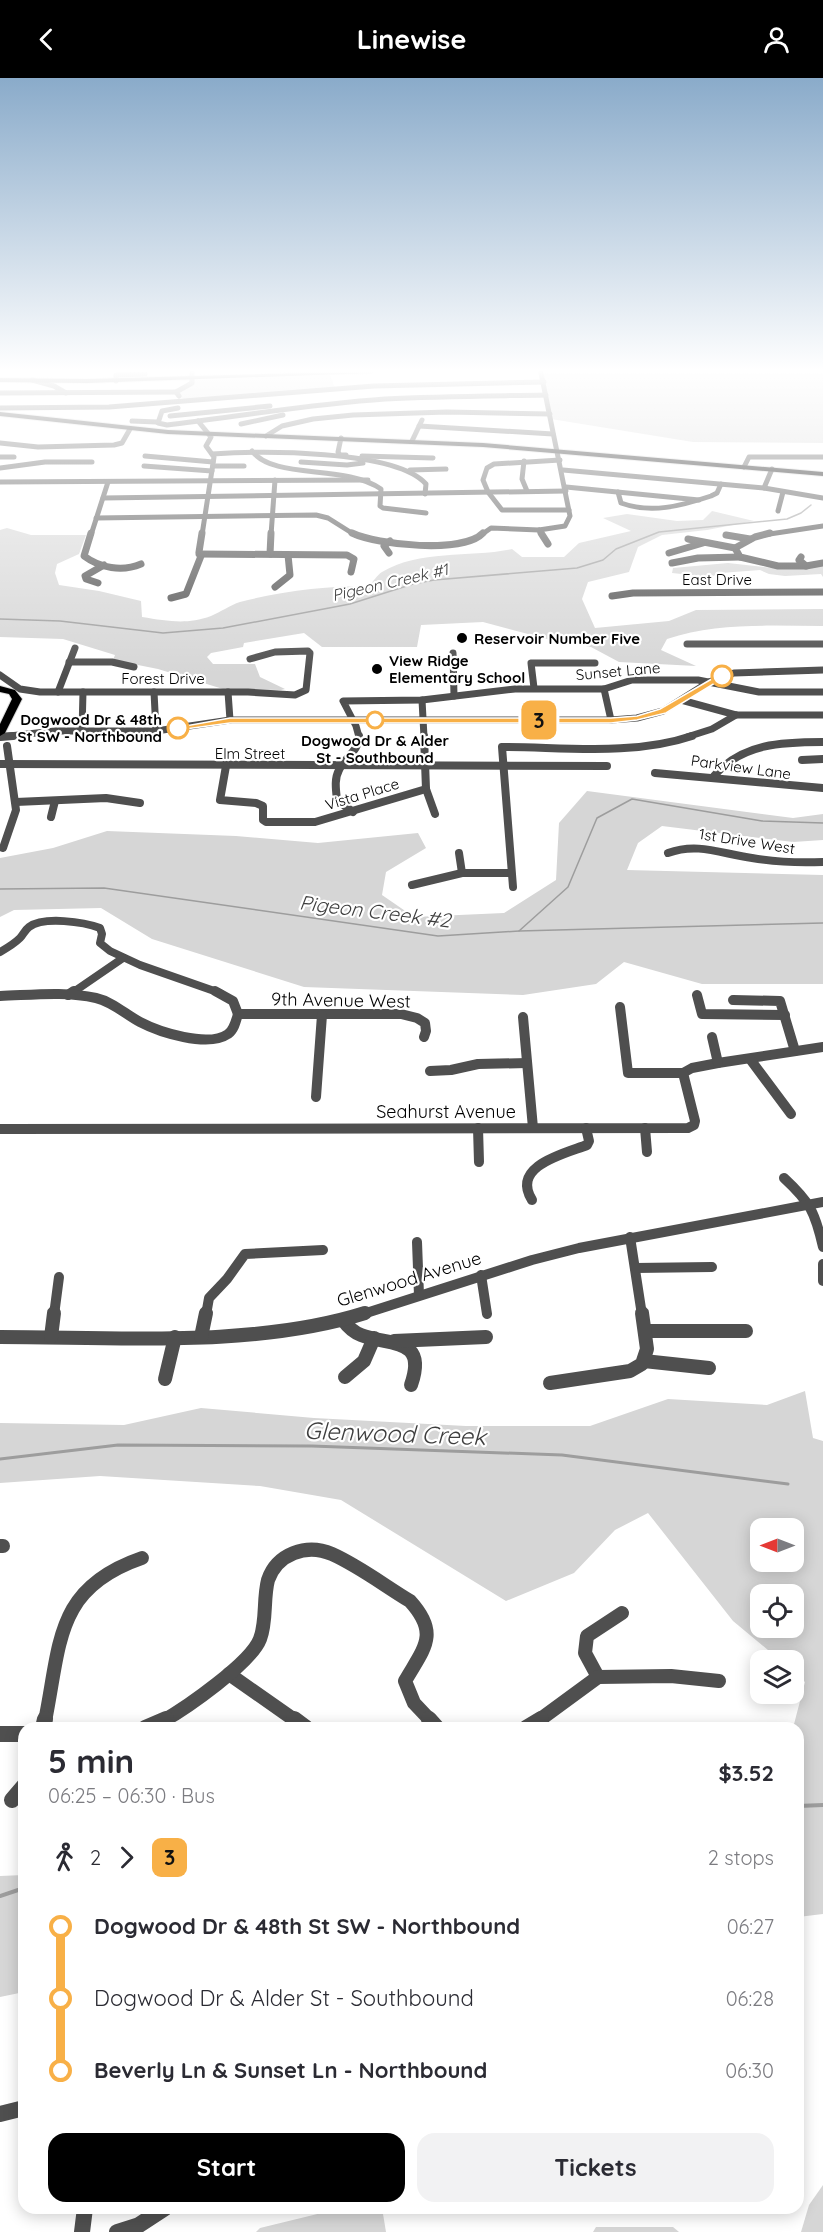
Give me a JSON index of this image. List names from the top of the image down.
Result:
{
  "streets": {
    "street": [
      "East Drive",
      "Sunset Lane",
      "Forest Drive",
      "Elm Street",
      "Parkview Lane",
      "Vista Place",
      "1st Drive West",
      "9th Avenue West",
      "Seahurst Avenue",
      "Glenwood Avenue"
    ]
  },
  "crossings": [
    ["Elm Street", "Vista Place"]
  ],
  "water": ["Pigeon Creek #1", "Pigeon Creek #2", "Glenwood Creek"],
  "places": [
    "Reservoir Number Five",
    "View Ridge Elementary School",
    "Dogwood Dr & Alder St - Southbound",
    "Dogwood Dr & 48th St SW - Northbound"
  ],
  "lines": ["bus line 3"],
  "north": "left",
  "page": {
    "header": "Linewise",
    "on_map": "3",
    "heading": ["5 min", "06:25 – 06:30 · Bus", "$3.52"],
    "legs": ["2", "3", "2 stops"],
    "list": [
      {
        "name": "Dogwood Dr & 48th St SW - Northbound",
        "value": "06:27"
      },
      {
        "name": "Dogwood Dr & Alder St - Southbound",
        "value": "06:28"
      },
      {
        "name": "Beverly Ln & Sunset Ln - Northbound",
        "value": "06:30"
      }
    ],
    "buttons": ["Start", "Tickets"]
  }
}
